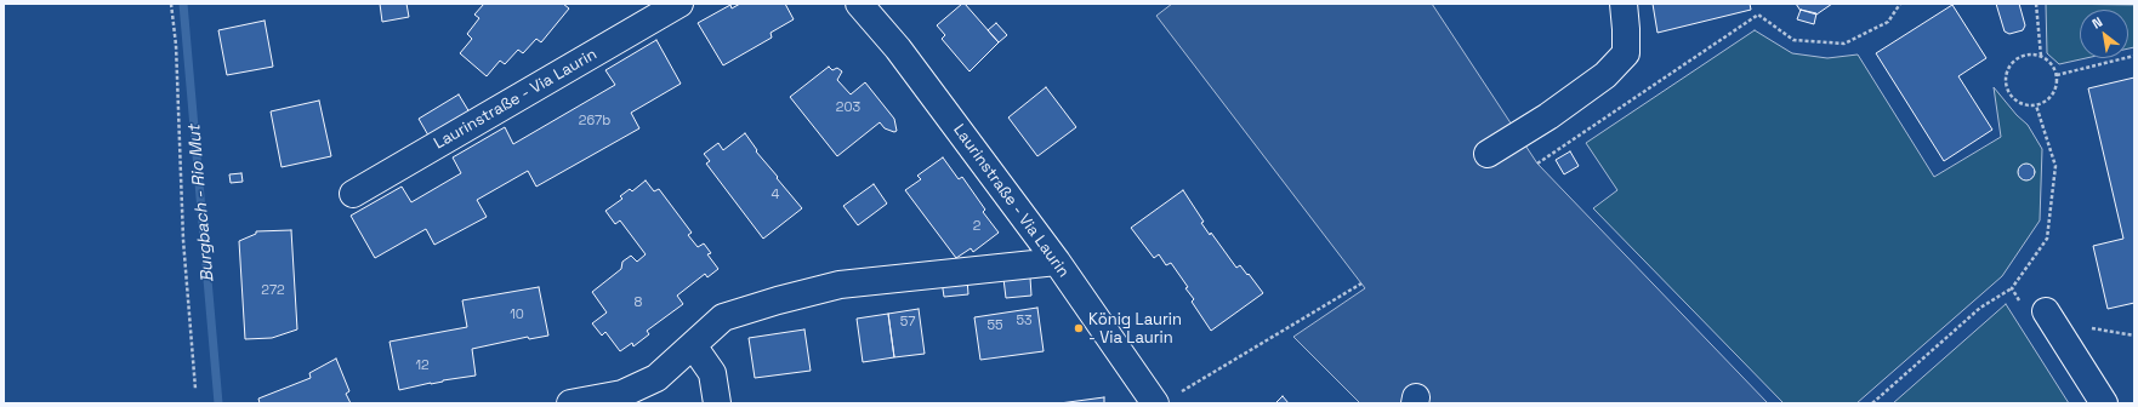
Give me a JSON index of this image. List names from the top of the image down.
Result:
{
  "streets": {
    "street": ["Laurinstraße - Via Laurin"]
  },
  "water": ["Burgbach - Rio Mut"],
  "places": ["König Laurin - Via Laurin"],
  "house_numbers": [
    "203",
    "267b",
    "4",
    "2",
    "272",
    "8",
    "10",
    "53",
    "57",
    "55",
    "12"
  ],
  "north": "top left"
}
